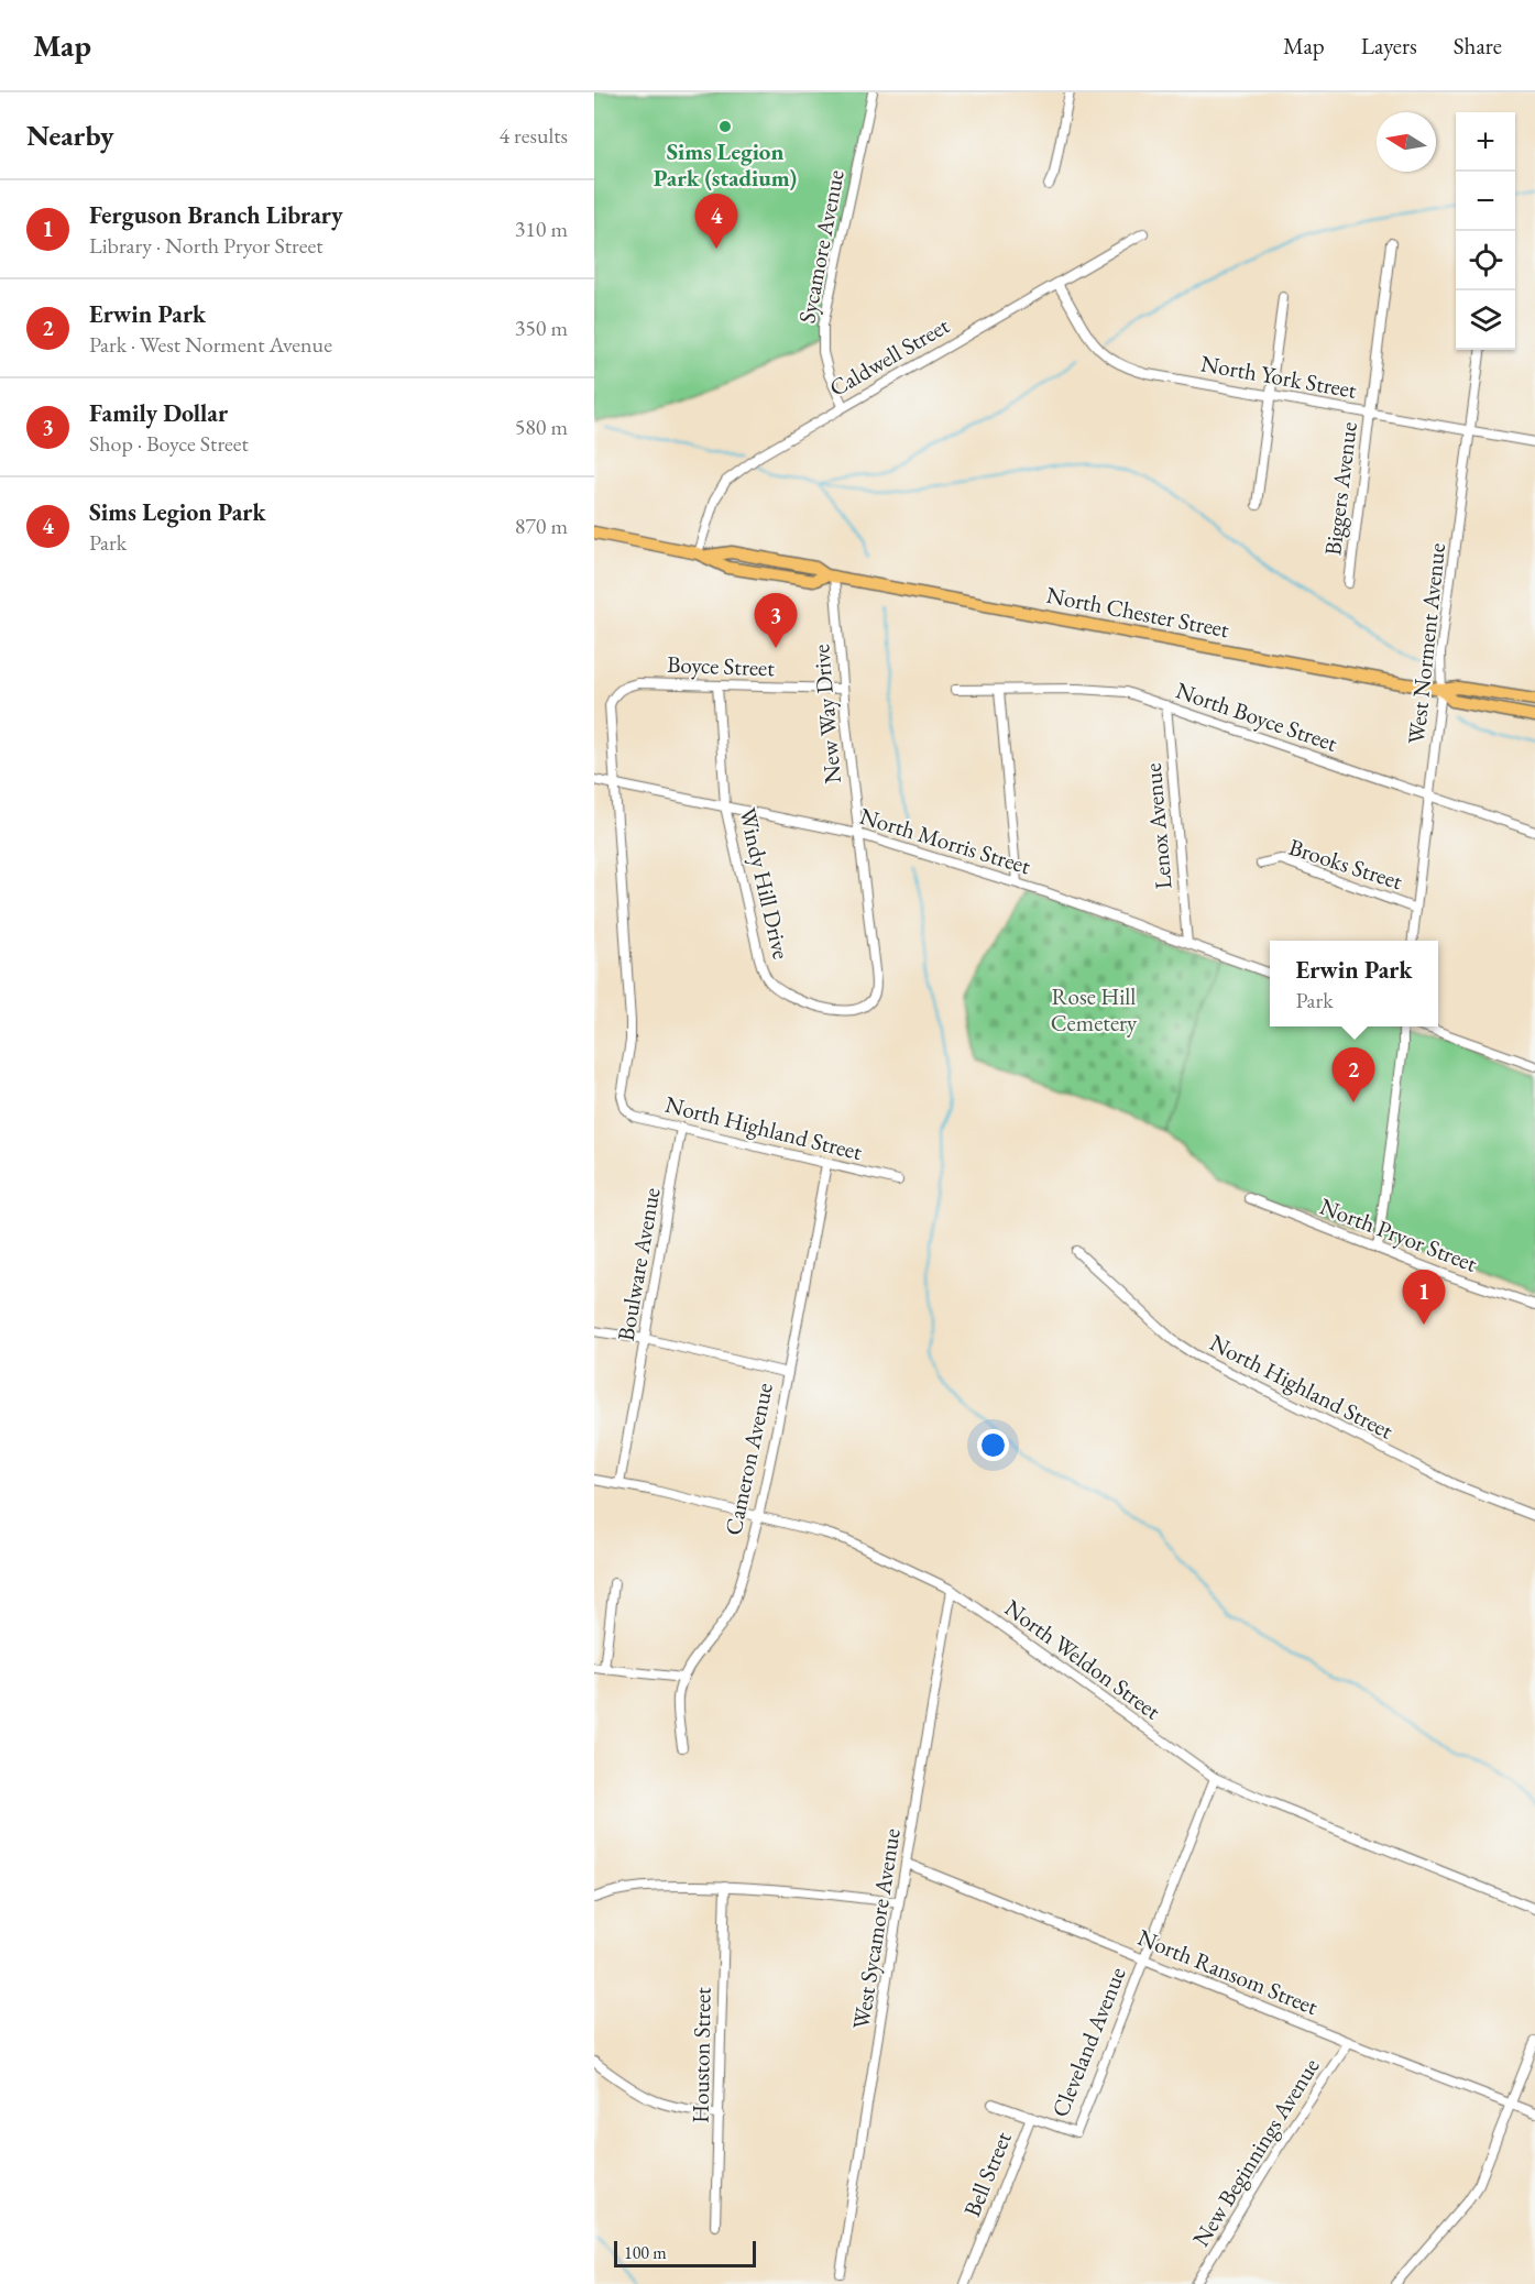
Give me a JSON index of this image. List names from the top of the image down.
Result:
{
  "streets": {
    "main road": ["North Chester Street"],
    "street": [
      "Sycamore Avenue",
      "Caldwell Street",
      "North York Street",
      "Biggers Avenue",
      "West Norment Avenue",
      "Boyce Street",
      "New Way Drive",
      "North Boyce Street",
      "Lenox Avenue",
      "North Morris Street",
      "Brooks Street",
      "Windy Hill Drive",
      "North Highland Street",
      "North Pryor Street",
      "Boulware Avenue",
      "Cameron Avenue",
      "North Weldon Street",
      "West Sycamore Avenue",
      "North Ransom Street",
      "Cleveland Avenue",
      "Houston Street",
      "New Beginnings Avenue",
      "Bell Street"
    ]
  },
  "crossings": [
    ["Sycamore Avenue", "Caldwell Street"],
    ["Caldwell Street", "North York Street"],
    ["Caldwell Street", "North Chester Street"],
    ["North York Street", "Biggers Avenue"],
    ["North York Street", "West Norment Avenue"],
    ["North Chester Street", "West Norment Avenue"],
    ["North Chester Street", "New Way Drive"],
    ["West Norment Avenue", "North Boyce Street"],
    ["West Norment Avenue", "Brooks Street"],
    ["Boyce Street", "New Way Drive"],
    ["Boyce Street", "North Morris Street"],
    ["Boyce Street", "Windy Hill Drive"],
    ["Boyce Street", "North Highland Street"],
    ["New Way Drive", "North Morris Street"],
    ["New Way Drive", "Windy Hill Drive"],
    ["North Boyce Street", "Lenox Avenue"],
    ["Lenox Avenue", "North Morris Street"],
    ["North Morris Street", "Windy Hill Drive"],
    ["North Morris Street", "North Highland Street"],
    ["North Highland Street", "Boulware Avenue"],
    ["North Highland Street", "Cameron Avenue"],
    ["Boulware Avenue", "North Weldon Street"],
    ["Cameron Avenue", "North Weldon Street"],
    ["North Weldon Street", "West Sycamore Avenue"],
    ["North Weldon Street", "Cleveland Avenue"],
    ["West Sycamore Avenue", "North Ransom Street"],
    ["North Ransom Street", "Cleveland Avenue"],
    ["North Ransom Street", "New Beginnings Avenue"],
    ["Cleveland Avenue", "Bell Street"]
  ],
  "parks": ["Rose Hill Cemetery"],
  "places": ["Sims Legion Park (stadium)"],
  "scale_bar": "100 m",
  "north": "left",
  "page": {
    "header": "Map",
    "nav": ["Map", "Layers", "Share"],
    "heading": ["Nearby", "4 results"],
    "map_buttons": ["+", "−"],
    "list": [
      {
        "mark": "1",
        "name": "Ferguson Branch Library",
        "note": "Library · North Pryor Street",
        "value": "310 m"
      },
      {
        "mark": "2",
        "name": "Erwin Park",
        "note": "Park · West Norment Avenue",
        "value": "350 m"
      },
      {
        "mark": "3",
        "name": "Family Dollar",
        "note": "Shop · Boyce Street",
        "value": "580 m"
      },
      {
        "mark": "4",
        "name": "Sims Legion Park",
        "note": "Park",
        "value": "870 m"
      }
    ],
    "pins": [
      "4",
      "3",
      "2",
      "1"
    ],
    "popup": ["Erwin Park", "Park"],
    "scale": "100 m"
  }
}
